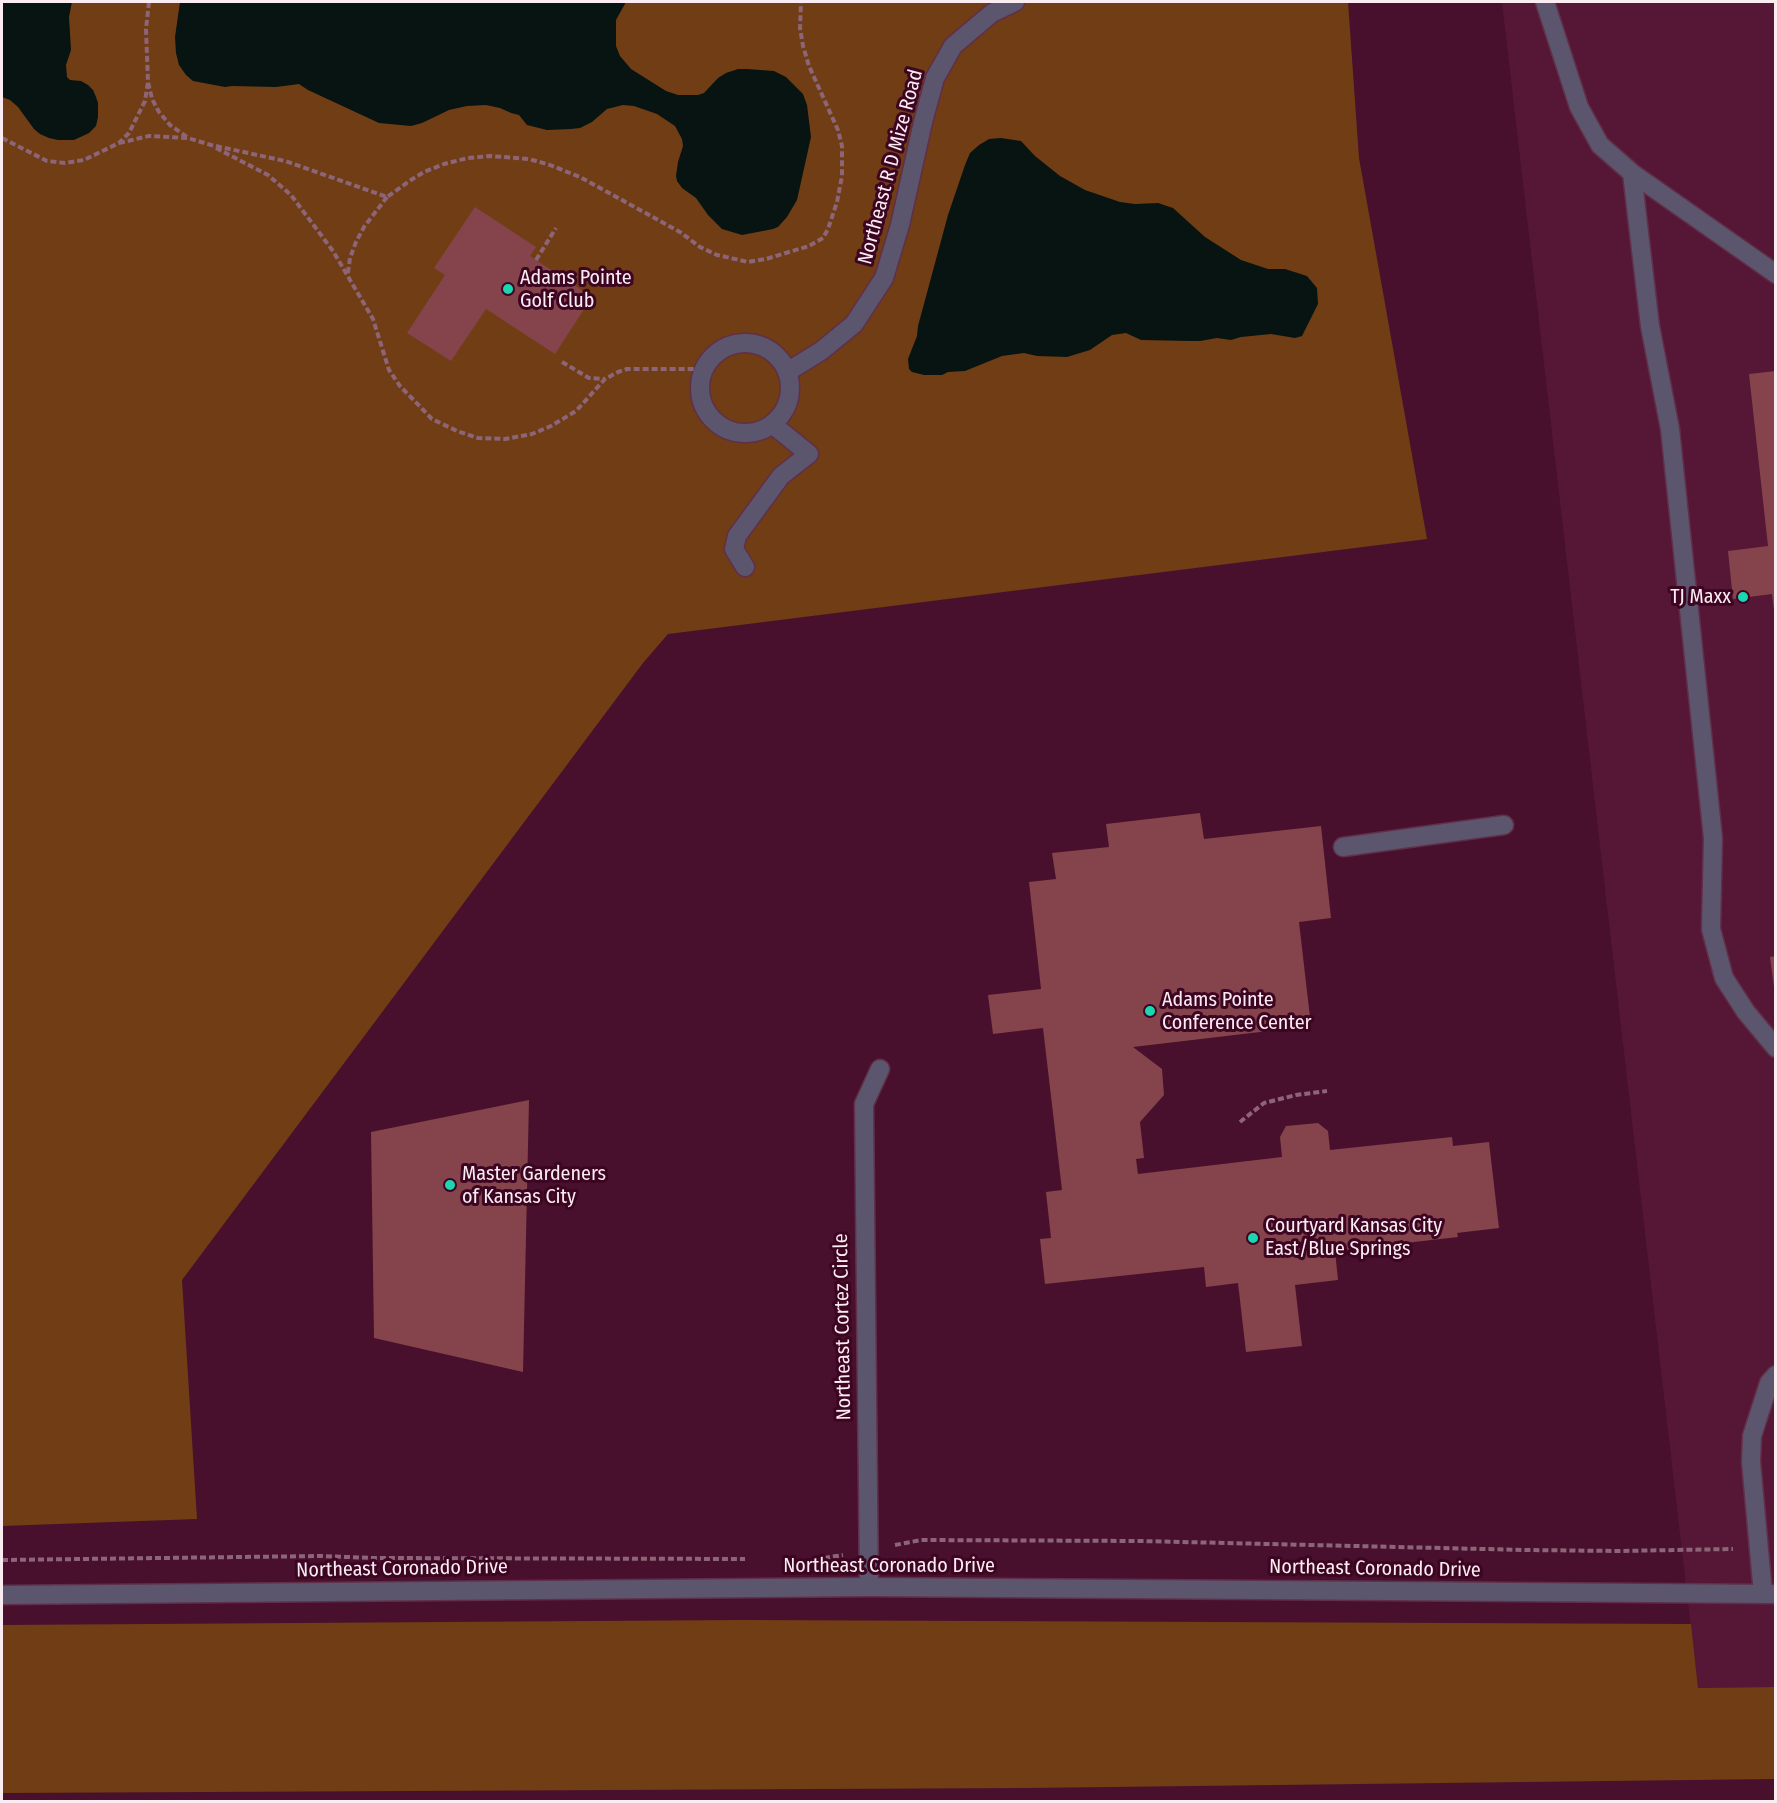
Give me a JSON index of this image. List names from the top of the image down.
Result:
{
  "streets": {
    "street": ["Northeast R D Mize Road", "Northeast Cortez Circle", "Northeast Coronado Drive"]
  },
  "crossings": [
    ["Northeast Cortez Circle", "Northeast Coronado Drive"]
  ],
  "places": [
    "Adams Pointe Golf Club",
    "TJ Maxx",
    "Adams Pointe Conference Center",
    "Master Gardeners of Kansas City",
    "Courtyard Kansas City East/Blue Springs"
  ]
}
